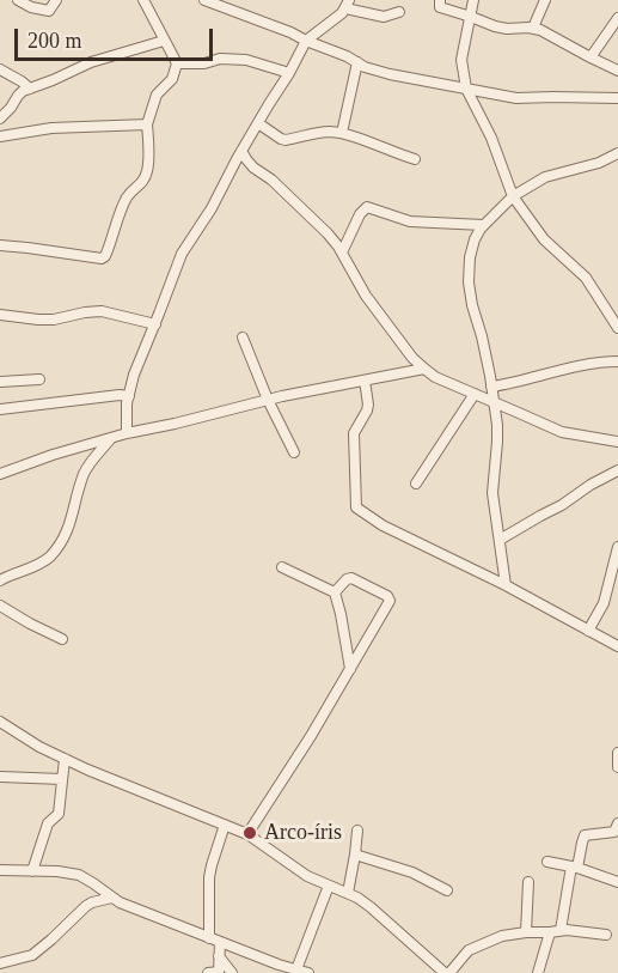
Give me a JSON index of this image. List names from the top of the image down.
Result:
{
  "places": ["Arco-íris"],
  "scale_bar": "200 m"
}
